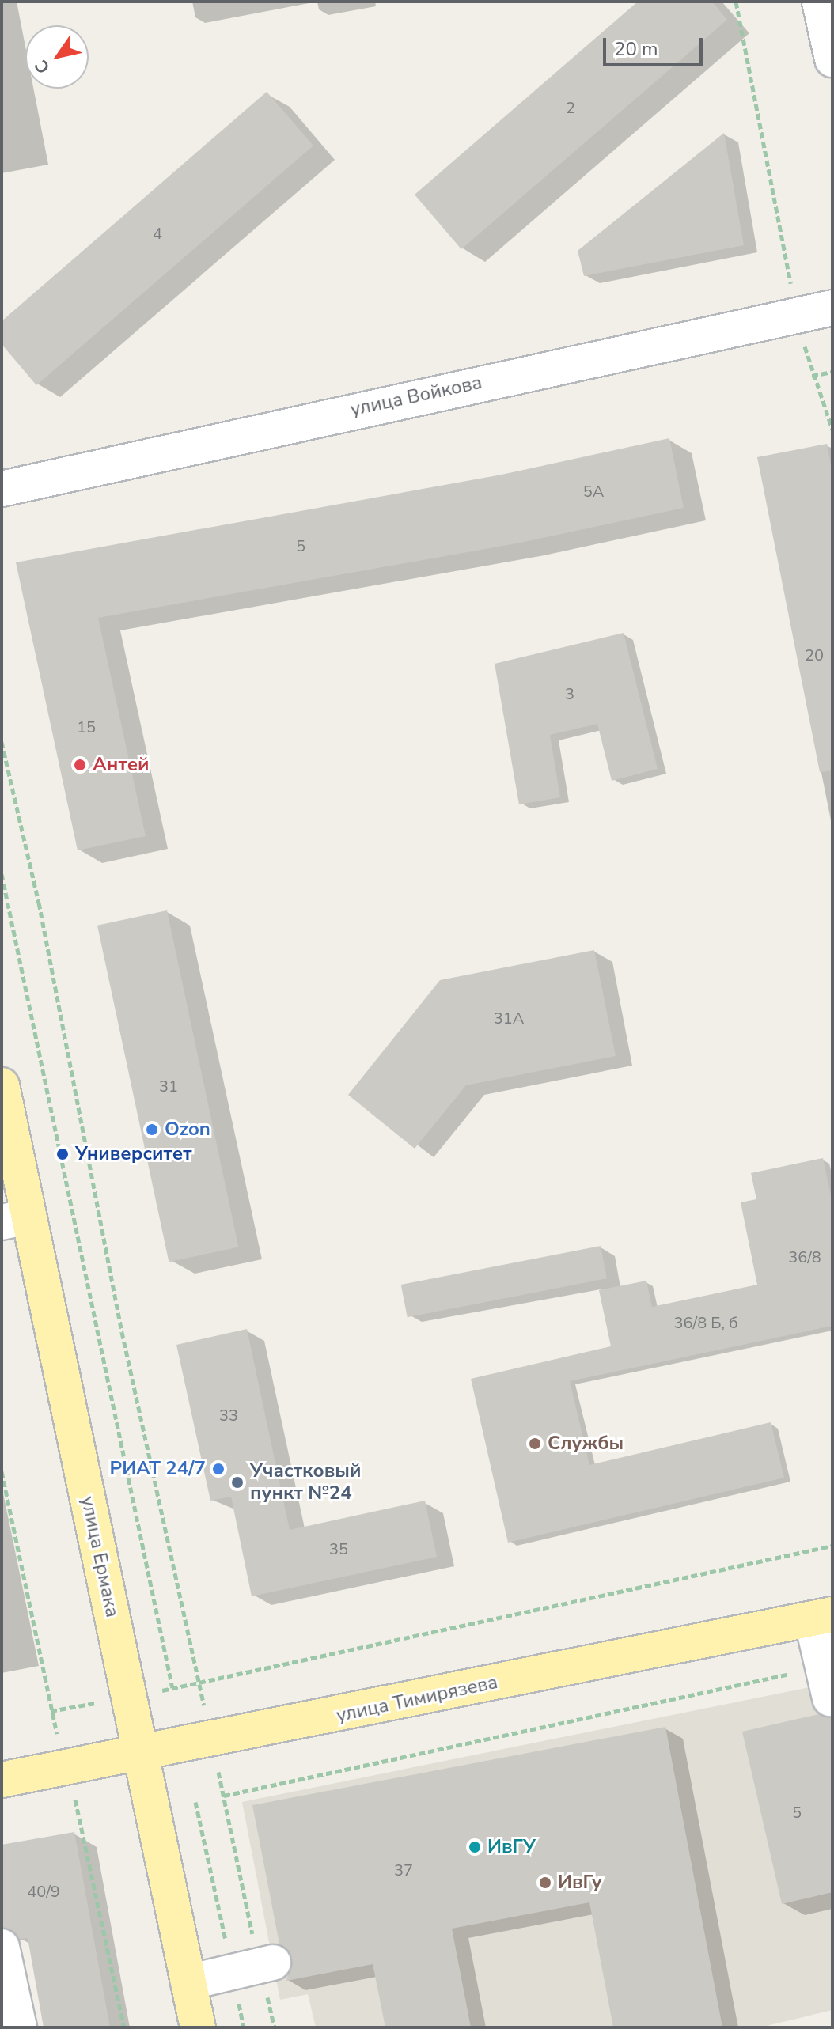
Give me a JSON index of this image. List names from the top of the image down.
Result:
{
  "streets": {
    "main road": ["улица Ермака", "улица Тимирязева"],
    "street": ["улица Войкова"]
  },
  "crossings": [
    ["улица Ермака", "улица Тимирязева"]
  ],
  "places": [
    "Антей",
    "Ozon",
    "Университет",
    "Службы",
    "РИАТ 24/7",
    "Участковый пункт №24",
    "ИвГУ",
    "ИвГу"
  ],
  "house_numbers": [
    "2",
    "4",
    "5А",
    "5",
    "20",
    "3",
    "15",
    "31А",
    "31",
    "36/8",
    "36/8 Б, б",
    "33",
    "35",
    "5",
    "37",
    "40/9"
  ],
  "scale_bar": "20 m",
  "north": "bottom left"
}
